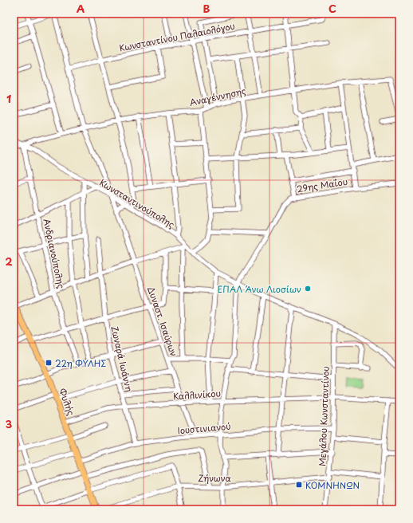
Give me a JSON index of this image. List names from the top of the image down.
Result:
{
  "streets": {
    "main road": ["Φυλής"],
    "street": [
      "Κωνσταντίνου Παλαιολόγου",
      "Αναγέννησης",
      "29ης Μαΐου",
      "Κωνσταντινούπολης",
      "Ανδριανούπολης",
      "Δυναστ. Ισαύρων",
      "Ζωναρά Ιωάννη",
      "Καλλινίκου",
      "Μεγάλου Κωνσταντίνου",
      "Ιουστινιανού",
      "Ζήνωνα"
    ]
  },
  "crossings": [
    ["Κωνσταντίνου Παλαιολόγου", "Δυναστ. Ισαύρων"],
    ["Αναγέννησης", "Κωνσταντινούπολης"],
    ["Αναγέννησης", "Ανδριανούπολης"],
    ["Αναγέννησης", "Δυναστ. Ισαύρων"],
    ["29ης Μαΐου", "Κωνσταντινούπολης"],
    ["Κωνσταντινούπολης", "Ανδριανούπολης"],
    ["Κωνσταντινούπολης", "Δυναστ. Ισαύρων"],
    ["Κωνσταντινούπολης", "Μεγάλου Κωνσταντίνου"],
    ["Δυναστ. Ισαύρων", "Καλλινίκου"],
    ["Δυναστ. Ισαύρων", "Ιουστινιανού"],
    ["Ζωναρά Ιωάννη", "Καλλινίκου"],
    ["Ζωναρά Ιωάννη", "Ιουστινιανού"],
    ["Καλλινίκου", "Φυλής"],
    ["Καλλινίκου", "Μεγάλου Κωνσταντίνου"],
    ["Φυλής", "Ιουστινιανού"],
    ["Μεγάλου Κωνσταντίνου", "Ιουστινιανού"],
    ["Μεγάλου Κωνσταντίνου", "Ζήνωνα"]
  ],
  "places": {
    "other": ["ΕΠΑΛ Άνω Λιοσίων"],
    "transit": ["22η ΦΥΛΗΣ", "ΚΟΜΝΗΝΩΝ"]
  },
  "grid": {
    "columns": ["A", "B", "C"],
    "rows": ["1", "2", "3"]
  }
}
